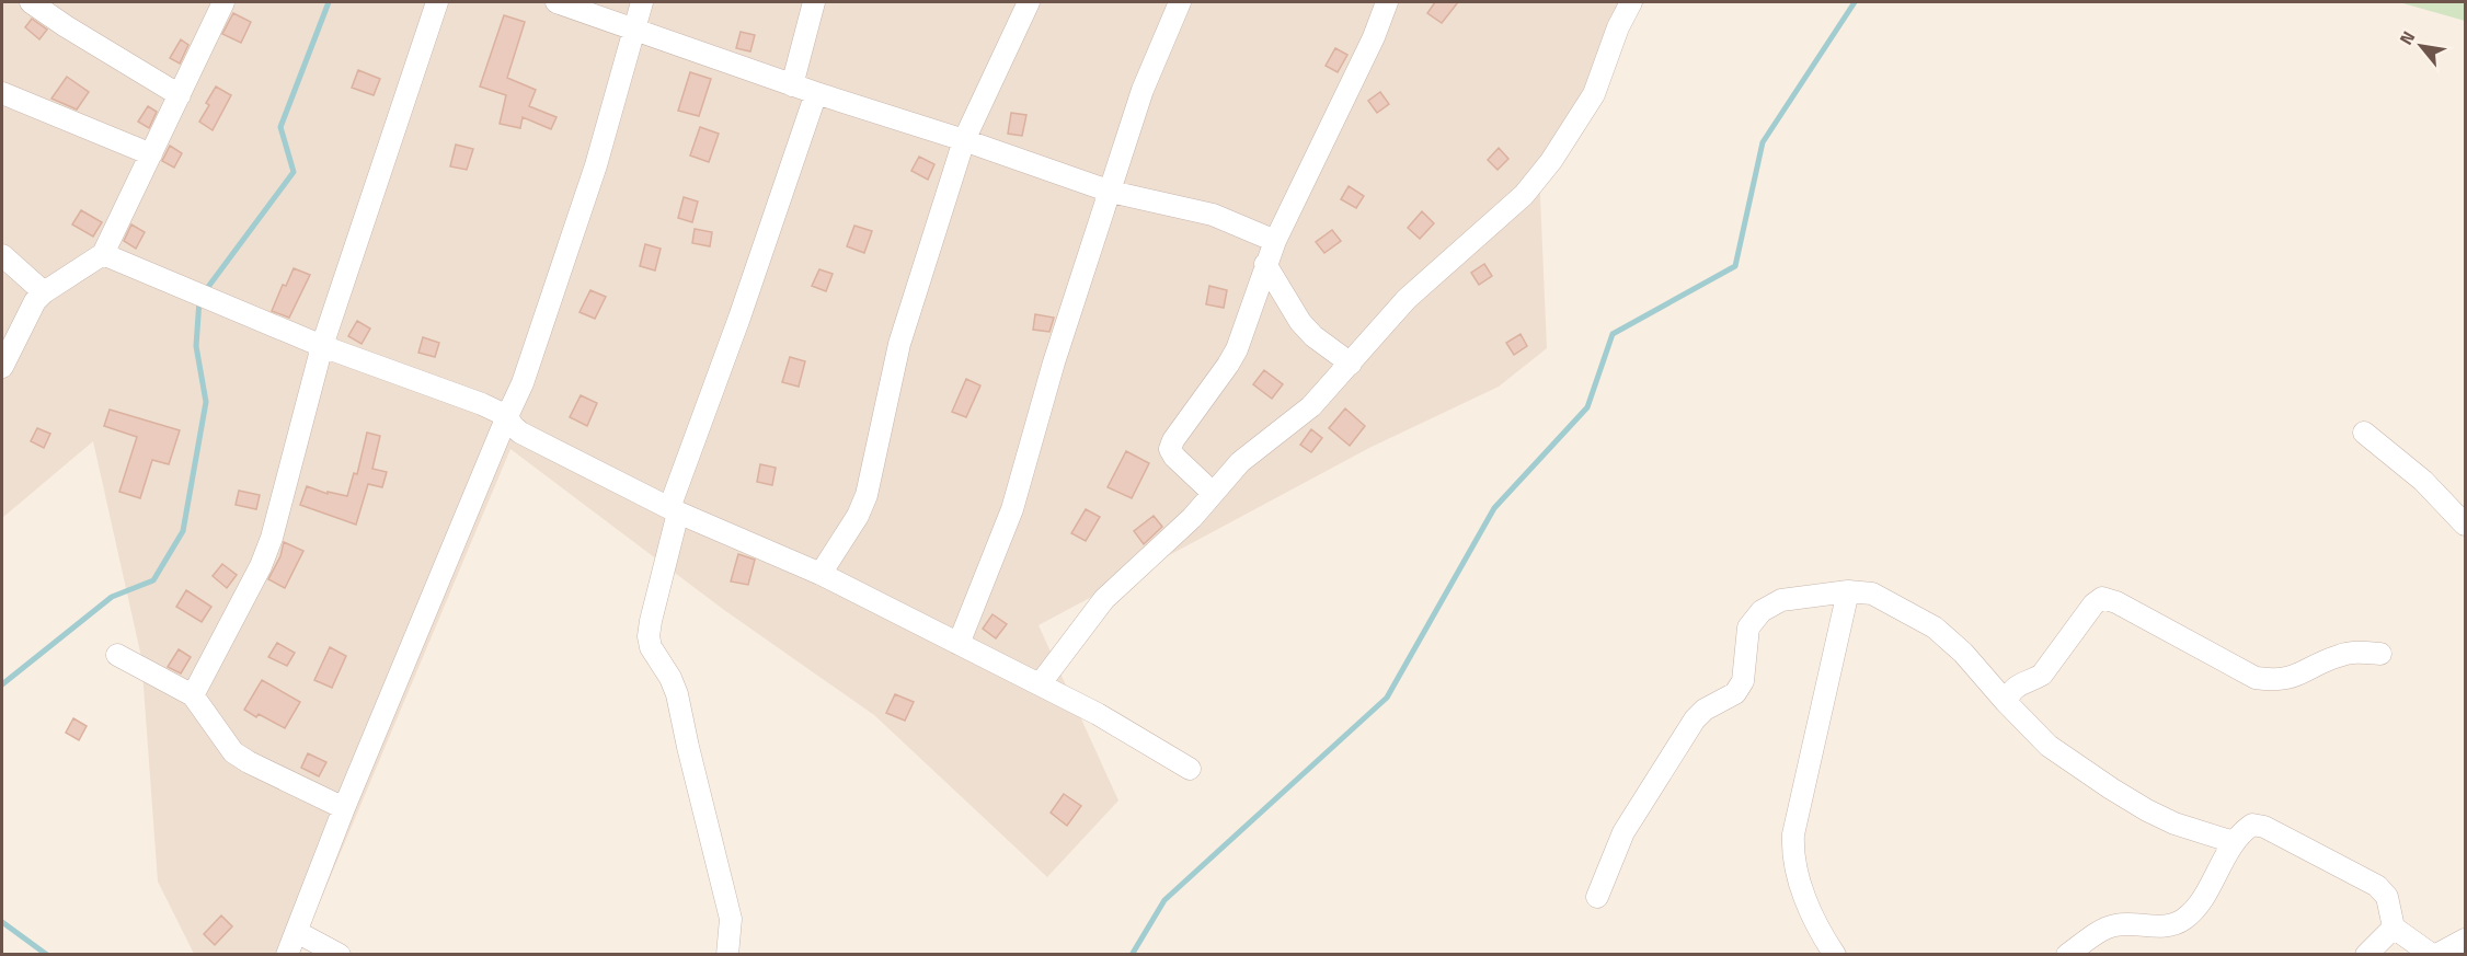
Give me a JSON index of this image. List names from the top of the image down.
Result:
{
  "north": "top left"
}
